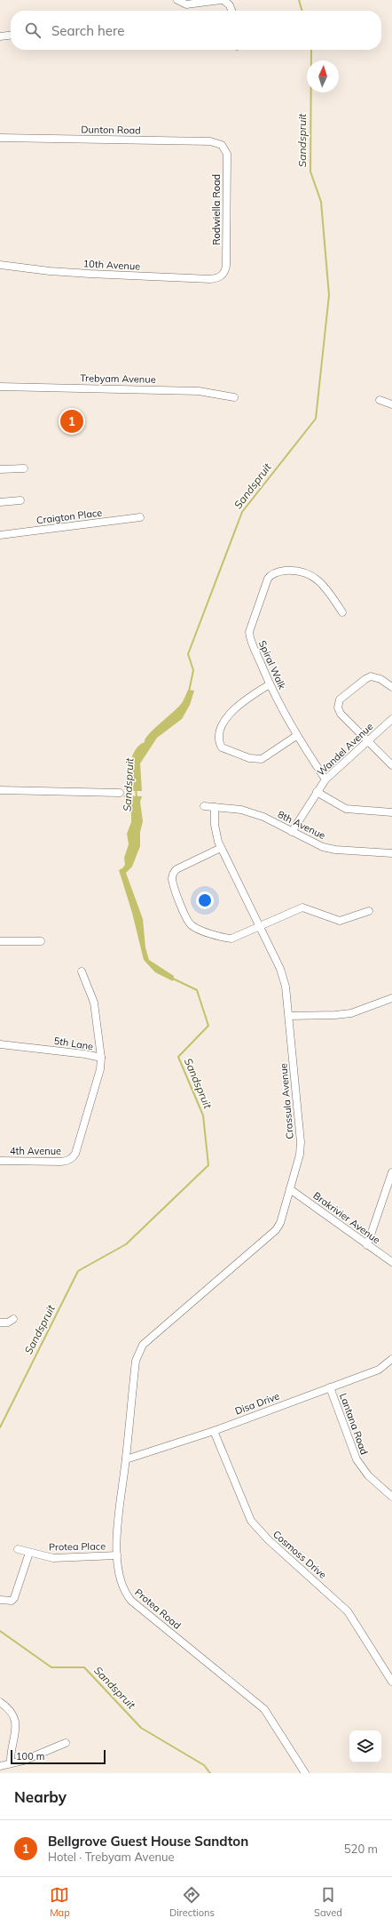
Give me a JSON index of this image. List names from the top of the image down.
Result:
{
  "streets": {
    "street": [
      "Dunton Road",
      "Rodwiella Road",
      "10th Avenue",
      "Trebyam Avenue",
      "Craigton Place",
      "Spiral Walk",
      "Wandel Avenue",
      "8th Avenue",
      "5th Lane",
      "Crassula Avenue",
      "4th Avenue",
      "Brakrivier Avenue",
      "Disa Drive",
      "Lantana Road",
      "Protea Place",
      "Cosmoss Drive",
      "Protea Road"
    ]
  },
  "crossings": [
    ["Dunton Road", "Rodwiella Road"],
    ["Rodwiella Road", "10th Avenue"],
    ["Spiral Walk", "Wandel Avenue"],
    ["Wandel Avenue", "8th Avenue"],
    ["8th Avenue", "Crassula Avenue"],
    ["5th Lane", "4th Avenue"],
    ["Crassula Avenue", "Brakrivier Avenue"],
    ["Crassula Avenue", "Protea Road"],
    ["Disa Drive", "Lantana Road"],
    ["Disa Drive", "Cosmoss Drive"],
    ["Disa Drive", "Protea Road"],
    ["Protea Place", "Protea Road"]
  ],
  "water": ["Sandspruit"],
  "scale_bar": "100 m",
  "north": "top",
  "page": {
    "search": "Search here",
    "pins": "1",
    "scale": "100 m",
    "heading": "Nearby",
    "list": [
      {
        "mark": "1",
        "name": "Bellgrove Guest House Sandton",
        "note": "Hotel · Trebyam Avenue",
        "value": "520 m"
      }
    ],
    "nav": ["Map", "Directions", "Saved"]
  }
}
